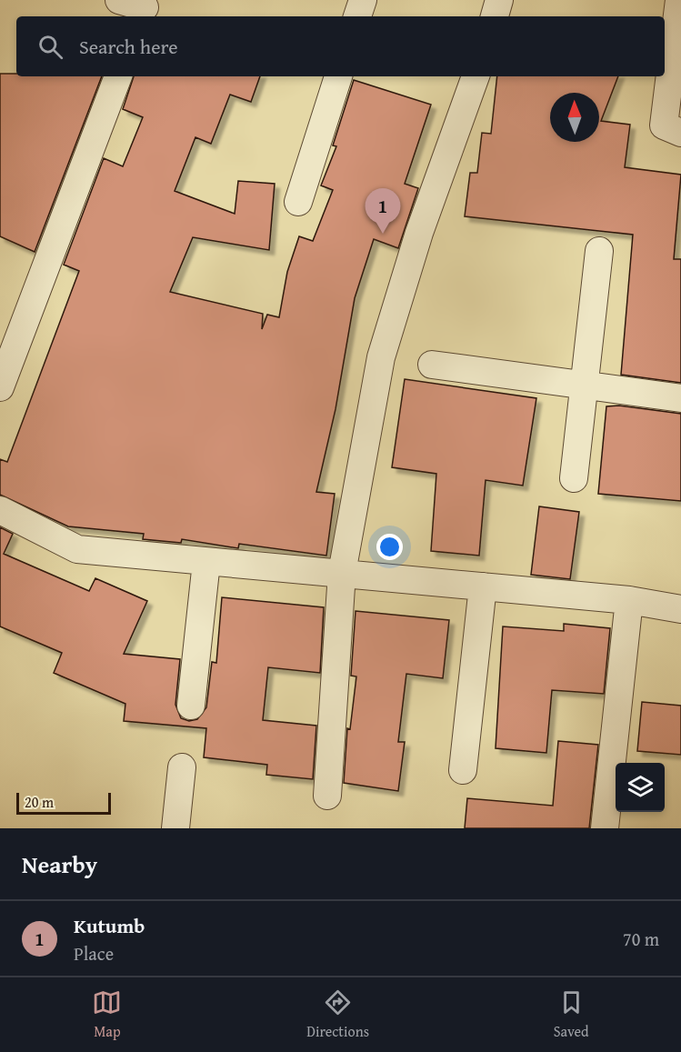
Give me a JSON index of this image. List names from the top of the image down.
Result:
{
  "scale_bar": "20 m",
  "north": "top",
  "page": {
    "search": "Search here",
    "pins": "1",
    "scale": "20 m",
    "heading": "Nearby",
    "list": [
      {
        "mark": "1",
        "name": "Kutumb",
        "note": "Place",
        "value": "70 m"
      }
    ],
    "nav": ["Map", "Directions", "Saved"]
  }
}
